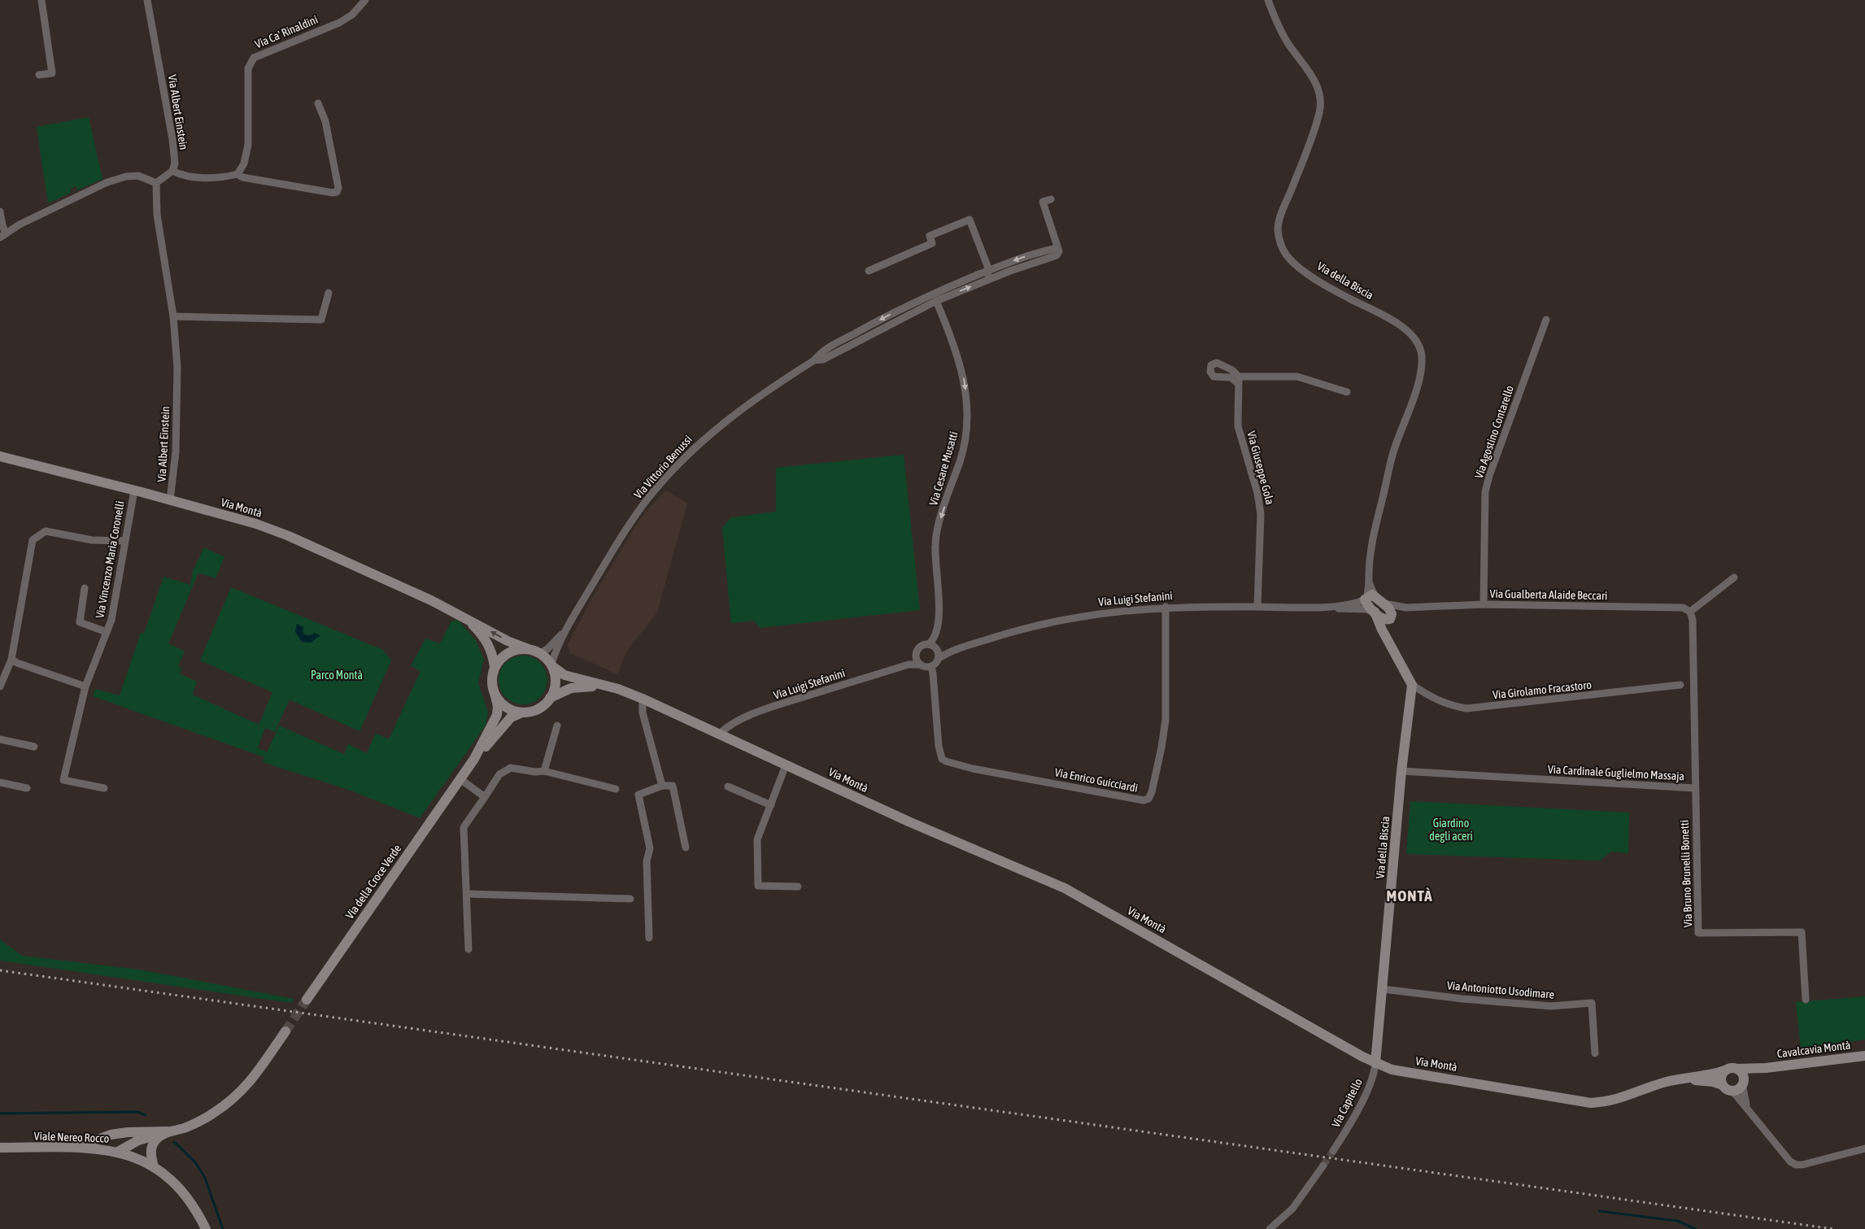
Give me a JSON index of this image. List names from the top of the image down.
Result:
{
  "streets": {
    "main road": [
      "Via della Biscia",
      "Via Montà",
      "Via della Croce Verde",
      "Cavalcavia Montà",
      "Viale Nereo Rocco"
    ],
    "street": [
      "Via Ca' Rinaldini",
      "Via Albert Einstein",
      "Via Agostino Contarello",
      "Via Vittorio Benussi",
      "Via Giuseppe Gola",
      "Via Cesare Musatti",
      "Via Vincenzo Maria Coronelli",
      "Via Gualberta Alaide Beccari",
      "Via Luigi Stefanini",
      "Via Girolamo Fracastoro",
      "Via Cardinale Guglielmo Massaja",
      "Via Enrico Guicciardi",
      "Via Bruno Brunelli Bonetti",
      "Via Antoniotto Usodimare",
      "Via Capitello"
    ]
  },
  "crossings": [
    ["Via Albert Einstein", "Via Montà"],
    ["Via della Biscia", "Via Montà"],
    ["Via della Biscia", "Via Gualberta Alaide Beccari"],
    ["Via della Biscia", "Via Luigi Stefanini"],
    ["Via della Biscia", "Via Girolamo Fracastoro"],
    ["Via della Biscia", "Via Cardinale Guglielmo Massaja"],
    ["Via della Biscia", "Via Antoniotto Usodimare"],
    ["Via della Biscia", "Via Capitello"],
    ["Via Agostino Contarello", "Via Gualberta Alaide Beccari"],
    ["Via Vittorio Benussi", "Via Cesare Musatti"],
    ["Via Vittorio Benussi", "Via Montà"],
    ["Via Vittorio Benussi", "Via della Croce Verde"],
    ["Via Giuseppe Gola", "Via Luigi Stefanini"],
    ["Via Cesare Musatti", "Via Luigi Stefanini"],
    ["Via Cesare Musatti", "Via Enrico Guicciardi"],
    ["Via Montà", "Via Vincenzo Maria Coronelli"],
    ["Via Montà", "Via Luigi Stefanini"],
    ["Via Montà", "Via della Croce Verde"],
    ["Via Montà", "Cavalcavia Montà"],
    ["Via Montà", "Via Capitello"],
    ["Via Gualberta Alaide Beccari", "Via Cardinale Guglielmo Massaja"],
    ["Via Luigi Stefanini", "Via Enrico Guicciardi"],
    ["Via Cardinale Guglielmo Massaja", "Via Bruno Brunelli Bonetti"]
  ],
  "one_way": ["Via Cesare Musatti"],
  "districts": ["MONTÀ"],
  "parks": ["Parco Montà", "Giardino degli aceri"]
}
